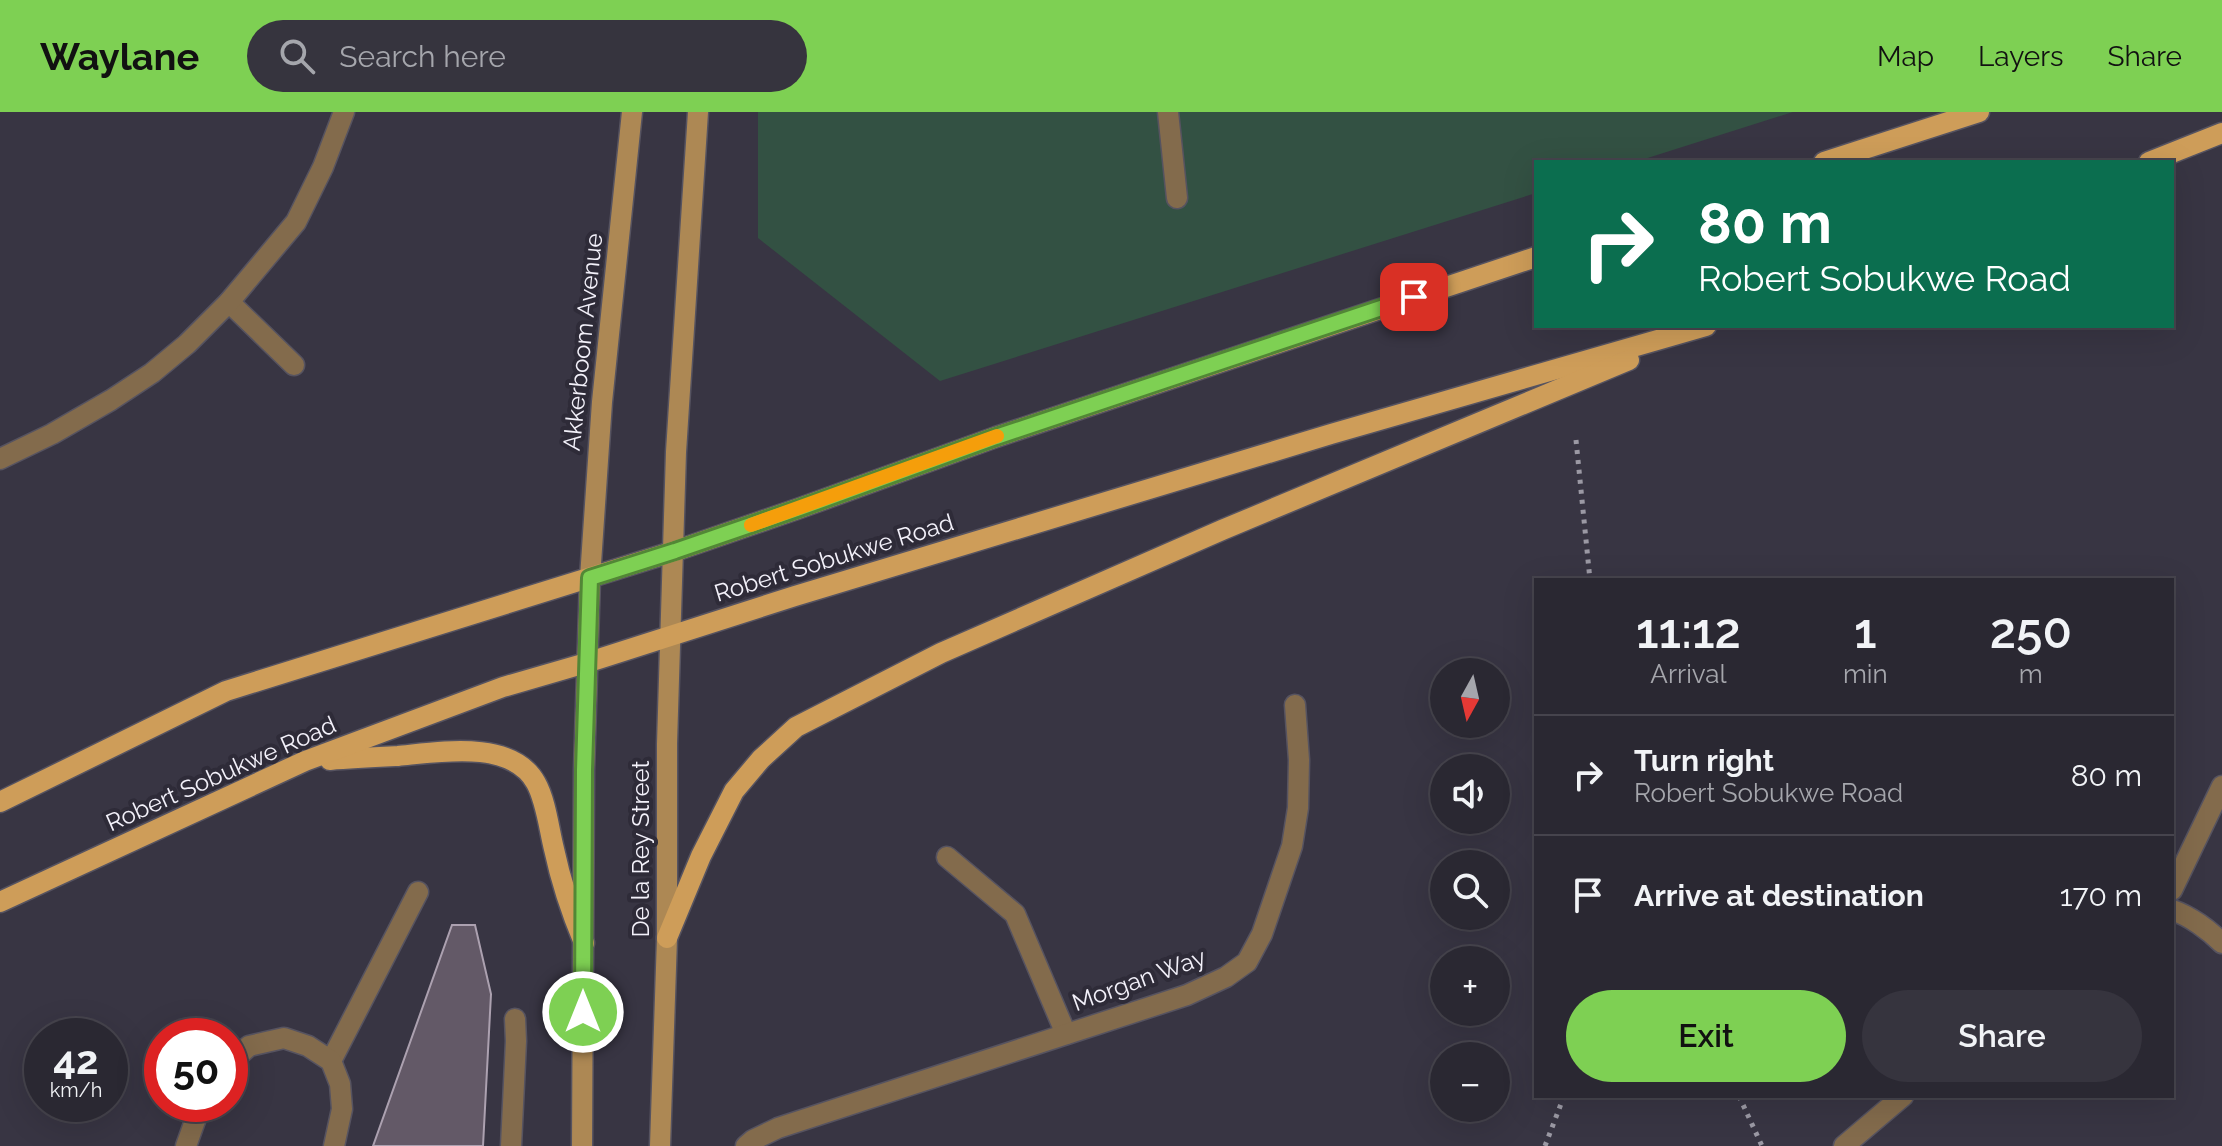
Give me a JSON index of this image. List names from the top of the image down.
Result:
{
  "streets": {
    "main road": ["Akkerboom Avenue", "Robert Sobukwe Road", "De la Rey Street"],
    "street": ["Morgan Way"]
  },
  "crossings": [
    ["Robert Sobukwe Road", "De la Rey Street"]
  ],
  "north": "bottom",
  "page": {
    "header": "Waylane",
    "search": "Search here",
    "nav": ["Map", "Layers", "Share"],
    "turn": ["80 m", "Robert Sobukwe Road"],
    "eta": [
      "11:12",
      "Arrival",
      "1",
      "min",
      "250",
      "m"
    ],
    "map_buttons": ["+", "−"],
    "list": [
      {
        "name": "Turn right",
        "note": "Robert Sobukwe Road",
        "value": "80 m"
      },
      {
        "name": "Arrive at destination",
        "value": "170 m"
      }
    ],
    "buttons": ["Exit", "Share"],
    "speed": "42 km/h",
    "limit": "50"
  }
}
